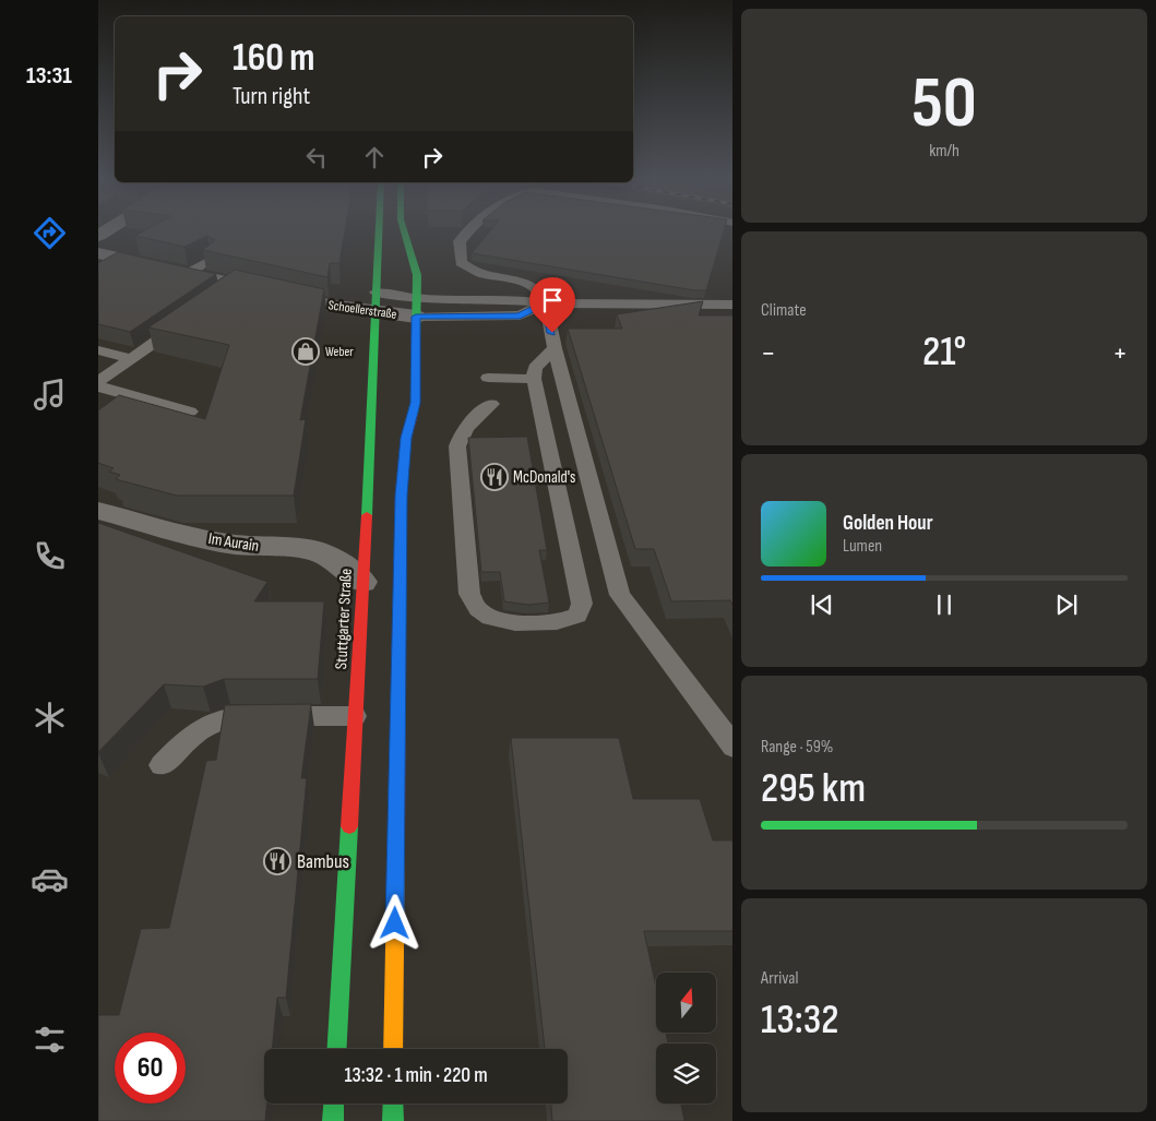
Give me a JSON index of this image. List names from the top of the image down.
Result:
{
  "streets": {
    "main road": ["Stuttgarter Straße"],
    "street": ["Schoellerstraße", "Im Aurain"]
  },
  "crossings": [
    ["Schoellerstraße", "Stuttgarter Straße"],
    ["Im Aurain", "Stuttgarter Straße"]
  ],
  "places": {
    "shop": ["Weber"],
    "restaurant": ["McDonald's", "Bambus"]
  },
  "north": "top",
  "page": {
    "tabs": "13:31",
    "tile": [
      ["50", "km/h"],
      "Climate",
      ["Range · 59%", "295 km"],
      ["Arrival", "13:32"]
    ],
    "turn": ["160 m", "Turn right"],
    "heat": ["−", "21°", "+"],
    "song": ["Golden Hour", "Lumen"],
    "limit": "60",
    "trip": "13:32 · 1 min · 220 m"
  }
}
